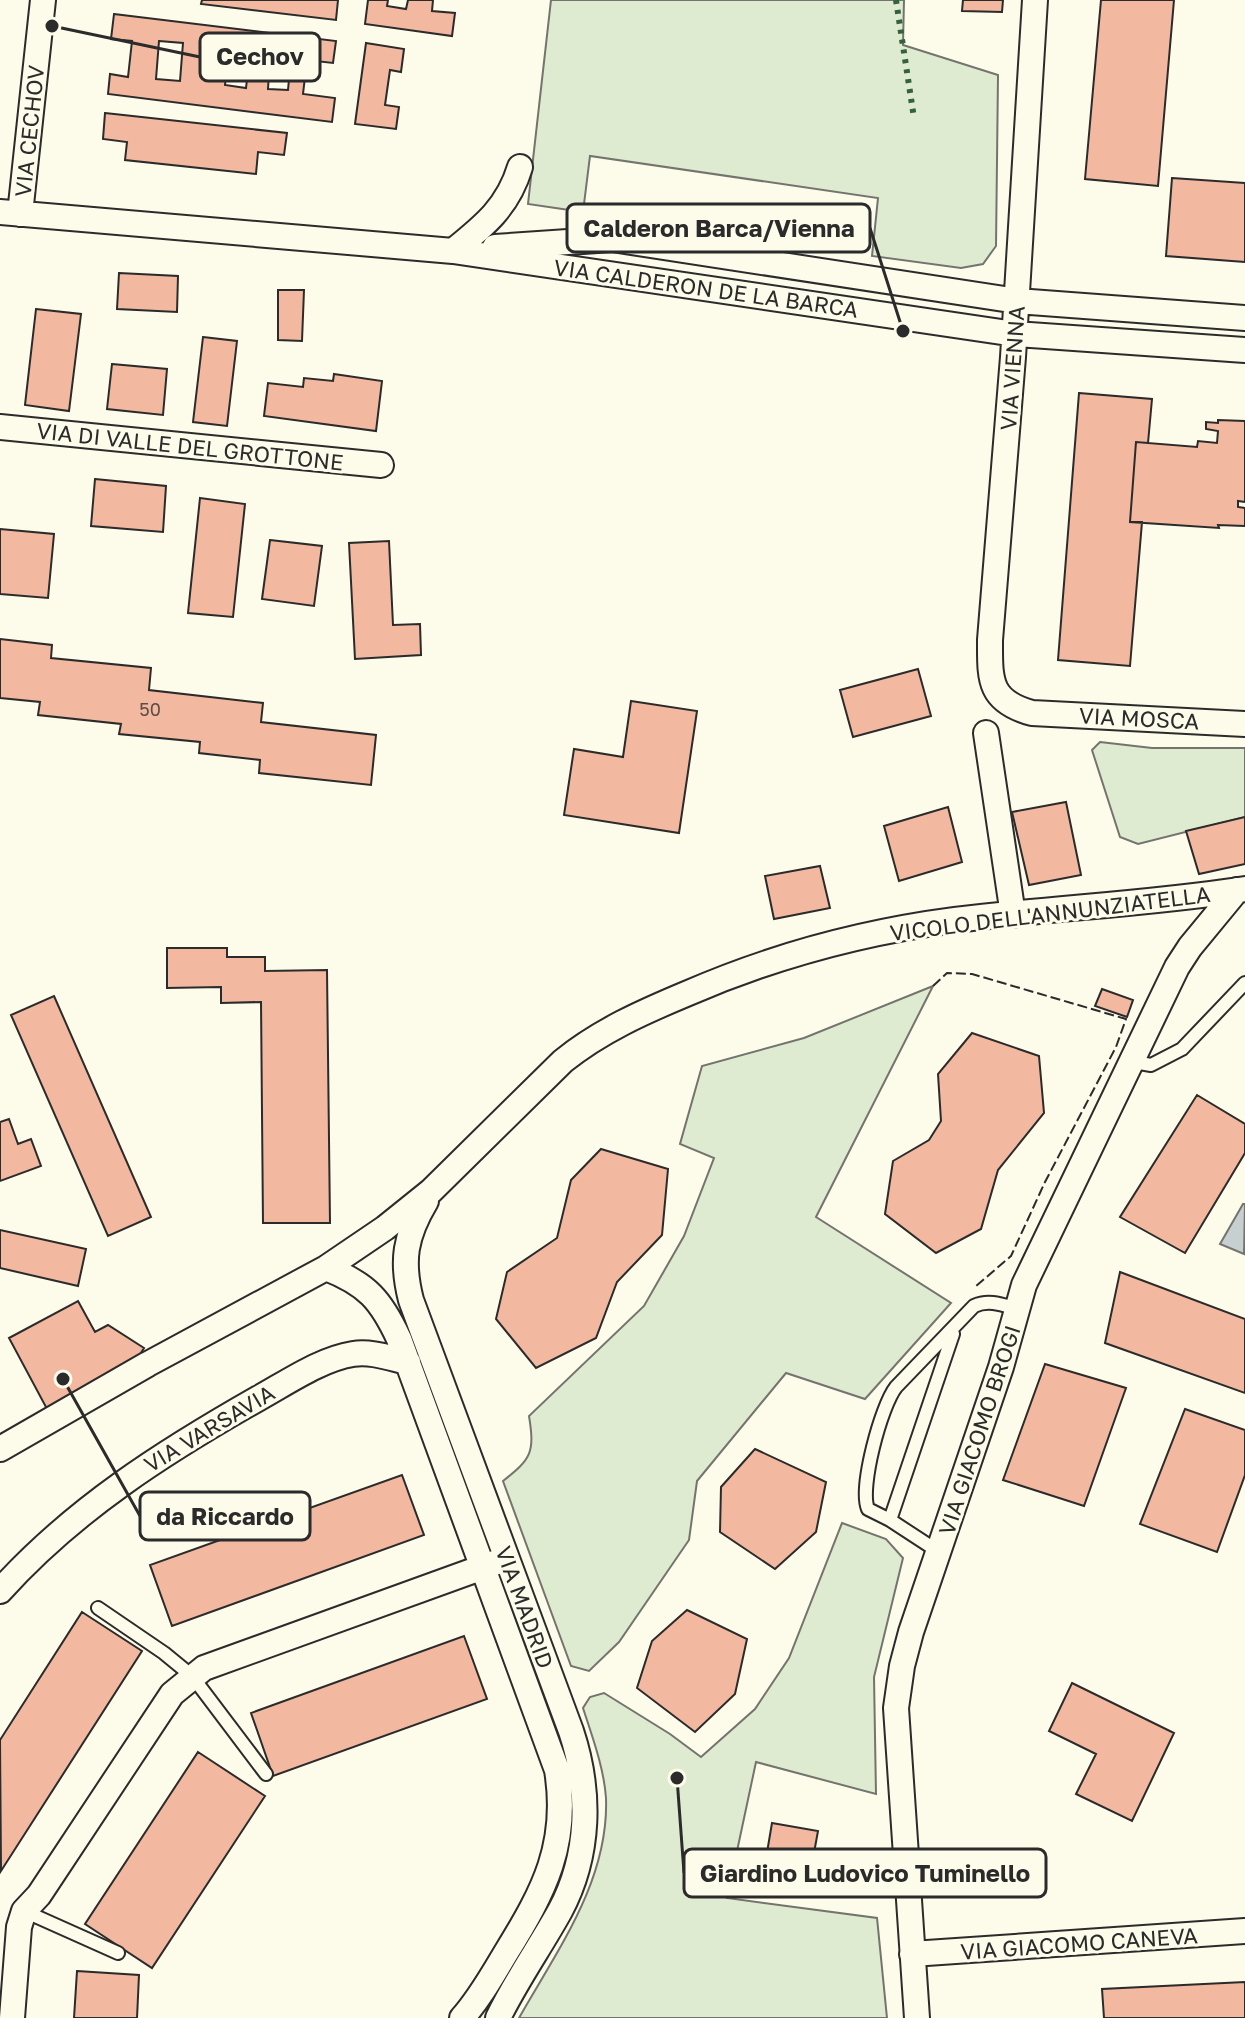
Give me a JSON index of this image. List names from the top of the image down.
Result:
{
  "streets": {
    "street": [
      "VIA CECHOV",
      "VIA CALDERON DE LA BARCA",
      "VIA VIENNA",
      "VIA DI VALLE DEL GROTTONE",
      "VIA MOSCA",
      "VICOLO DELL'ANNUNZIATELLA",
      "VIA VARSAVIA",
      "VIA GIACOMO BROGI",
      "VIA MADRID",
      "VIA GIACOMO CANEVA"
    ]
  },
  "crossings": [
    ["VIA CECHOV", "VIA CALDERON DE LA BARCA"],
    ["VIA CALDERON DE LA BARCA", "VIA VIENNA"],
    ["VIA VIENNA", "VIA MOSCA"],
    ["VICOLO DELL'ANNUNZIATELLA", "VIA GIACOMO BROGI"],
    ["VICOLO DELL'ANNUNZIATELLA", "VIA MADRID"],
    ["VIA VARSAVIA", "VIA MADRID"],
    ["VIA GIACOMO BROGI", "VIA GIACOMO CANEVA"]
  ],
  "places": [
    "Cechov",
    "Calderon Barca/Vienna",
    "da Riccardo",
    "Giardino Ludovico Tuminello"
  ],
  "house_numbers": ["50"]
}
